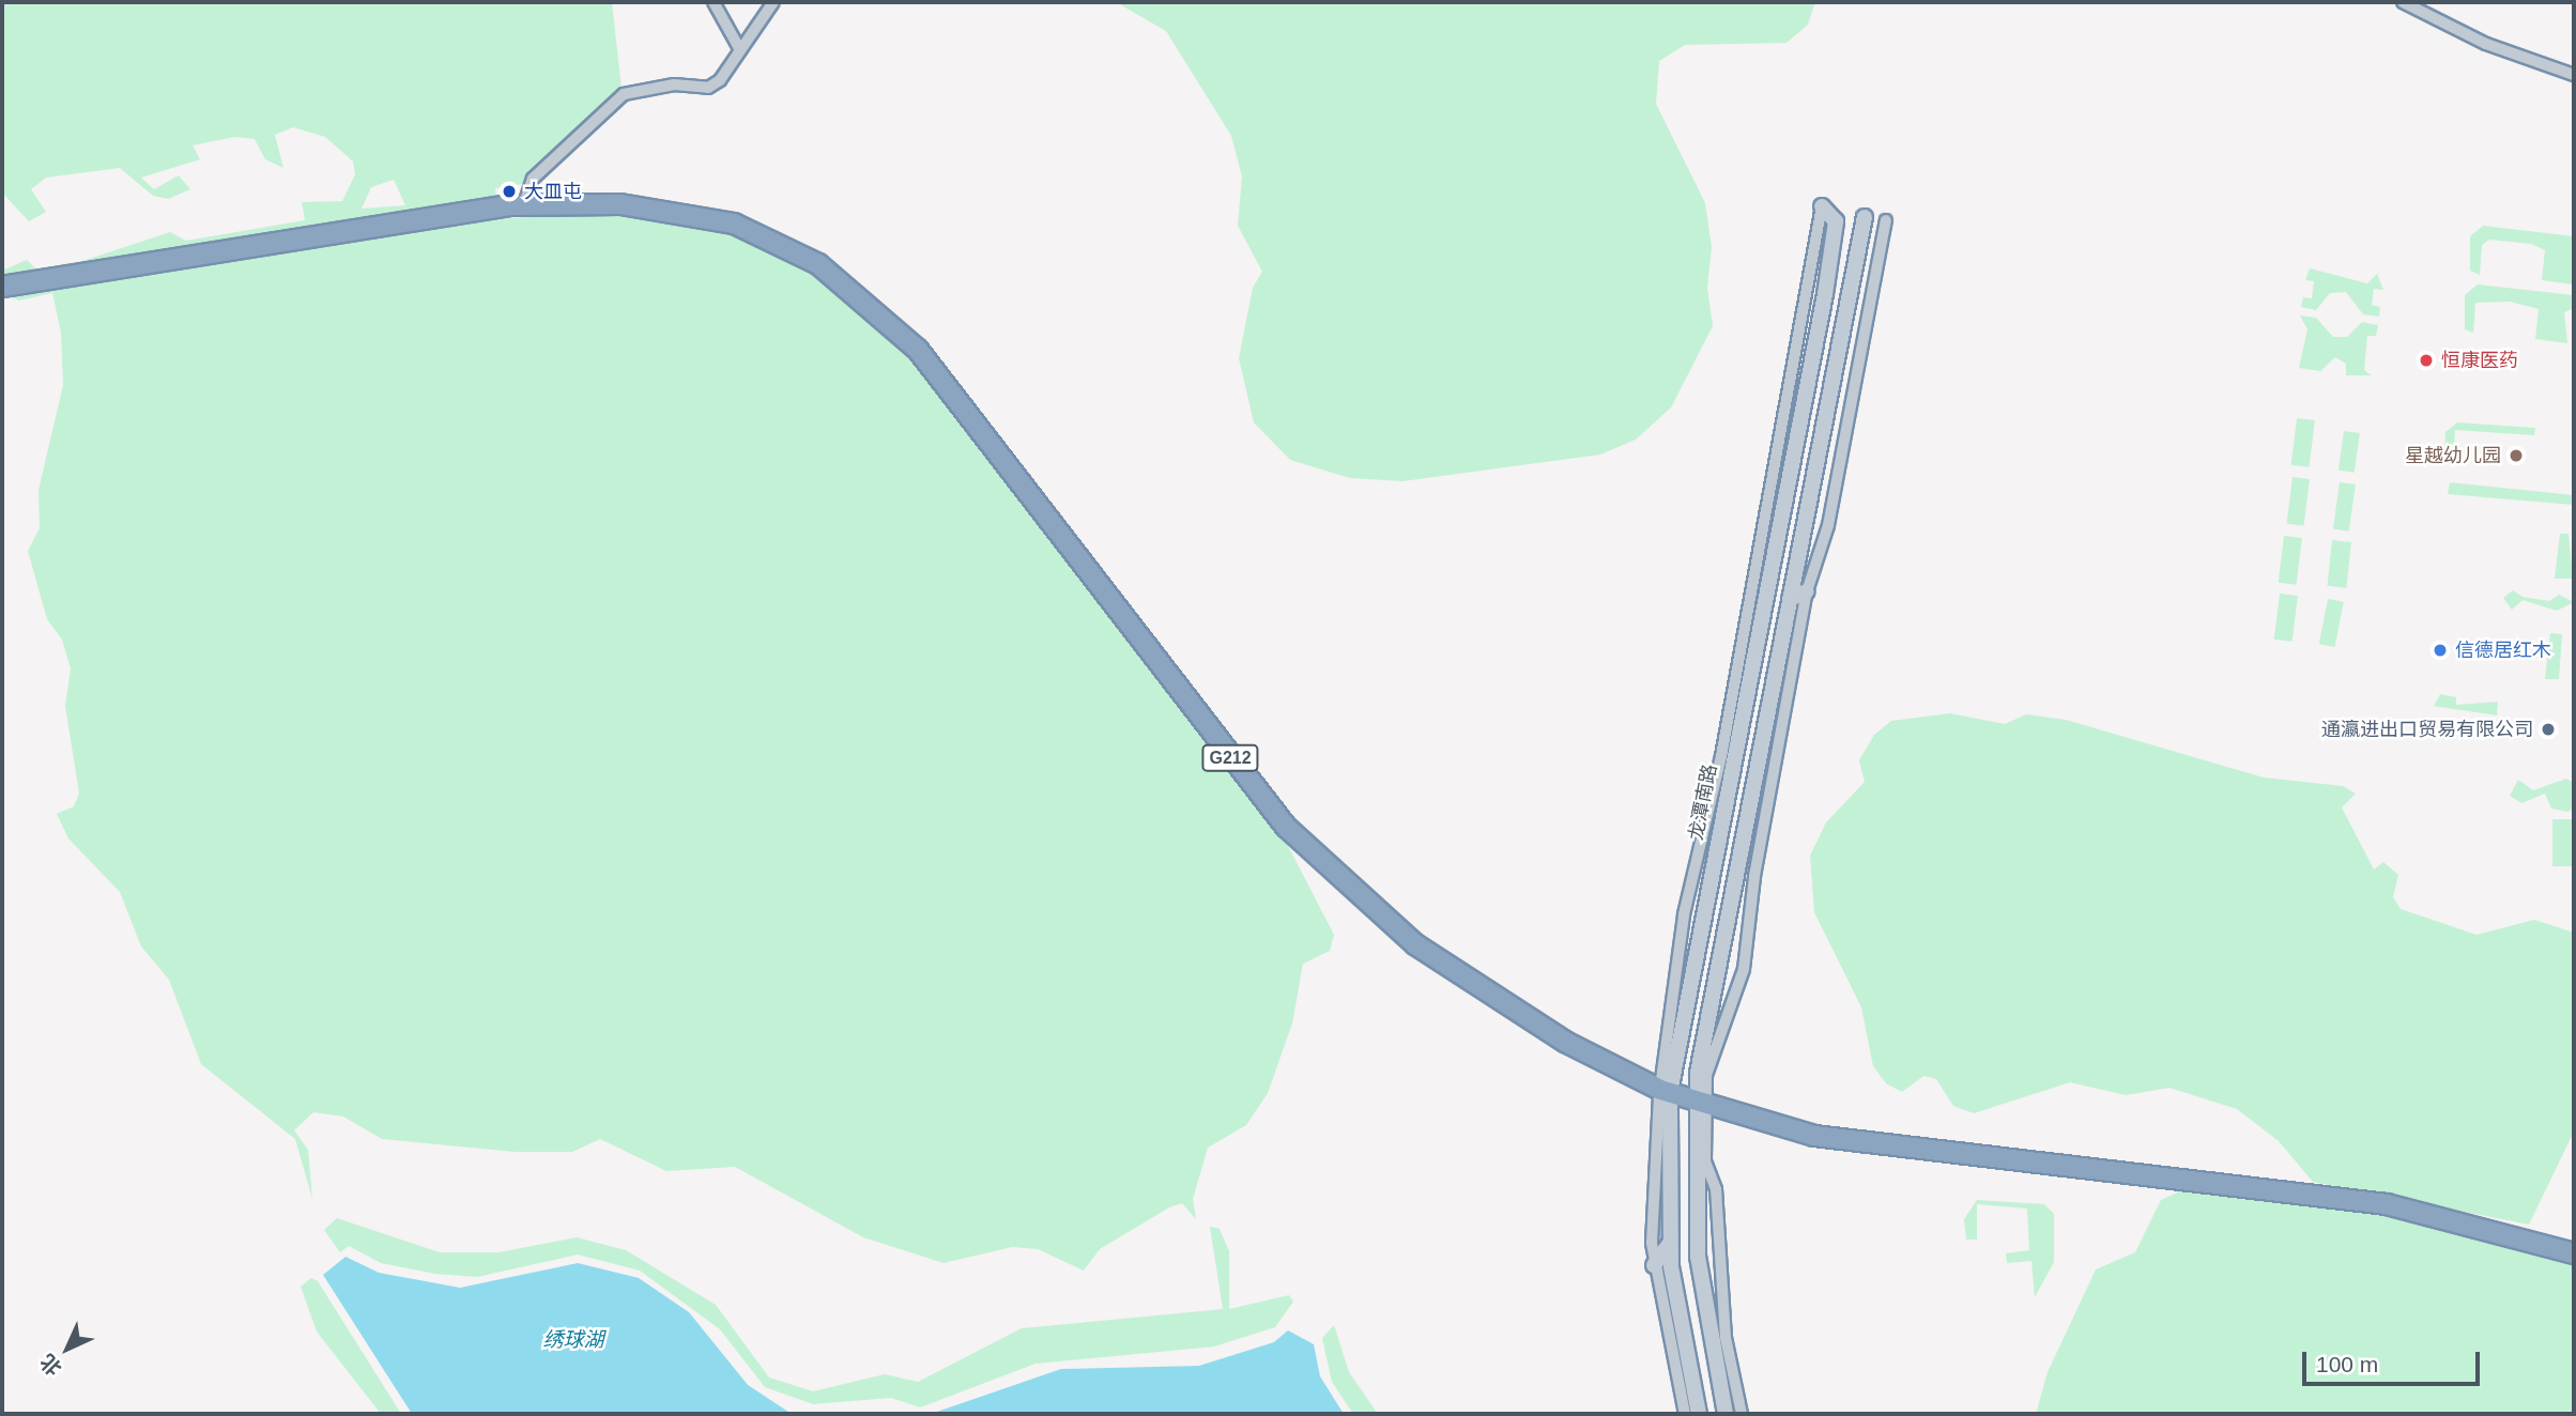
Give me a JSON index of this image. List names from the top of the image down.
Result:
{
  "streets": {
    "highway": ["G212"],
    "main road": ["龙潭南路"]
  },
  "crossings": [
    ["G212", "龙潭南路"]
  ],
  "water": ["绣球湖"],
  "places": [
    "大皿屯",
    "恒康医药",
    "星越幼儿园",
    "信德居红木",
    "通瀛进出口贸易有限公司"
  ],
  "scale_bar": "100 m",
  "north": "bottom left"
}
